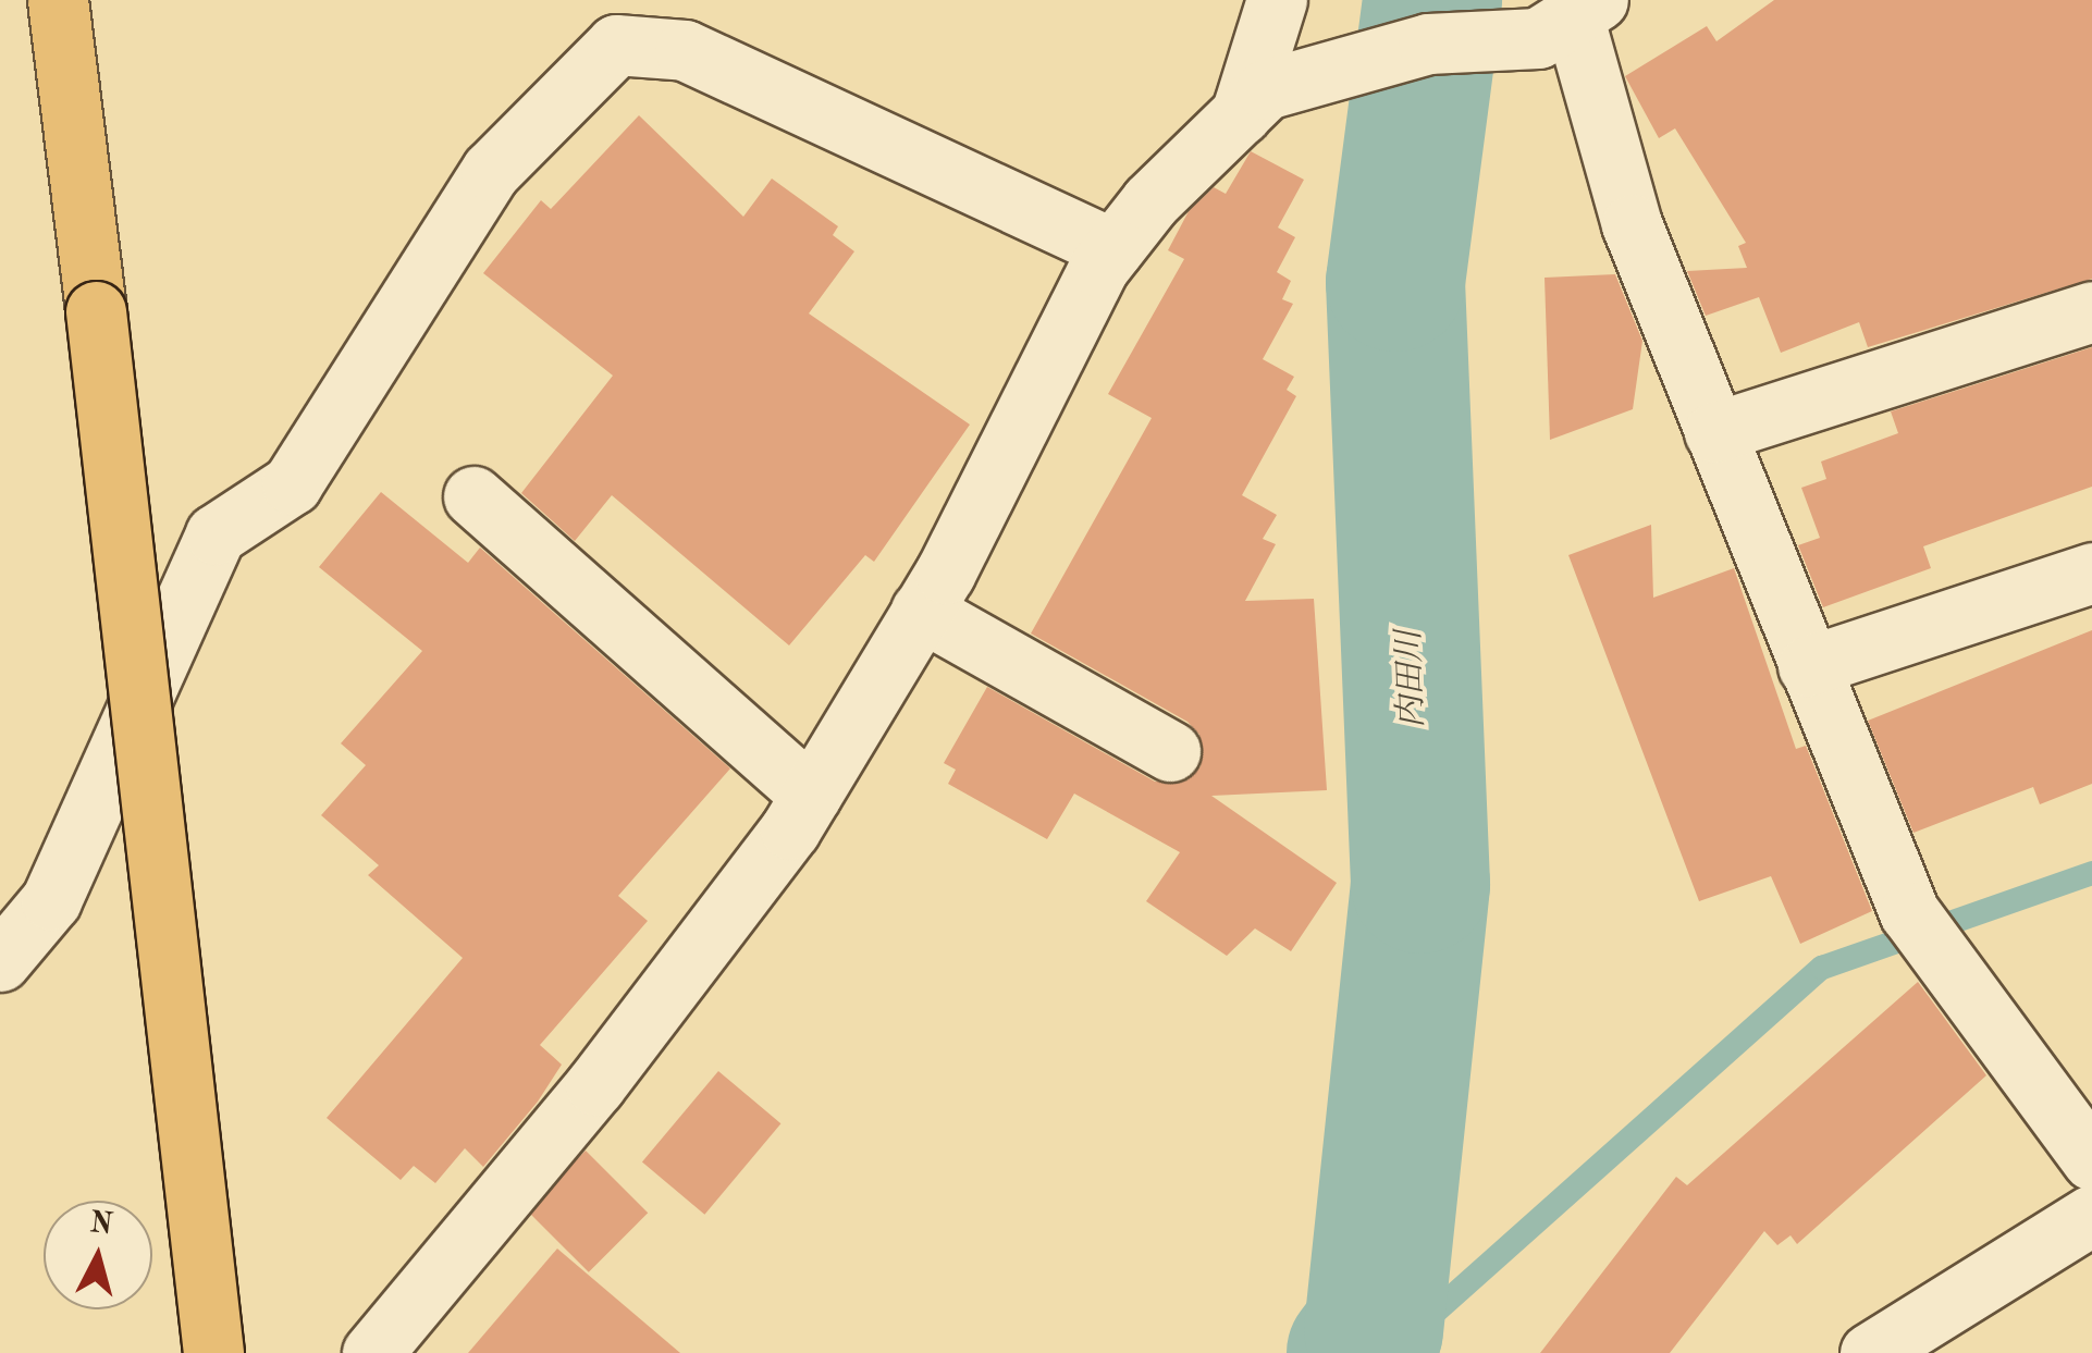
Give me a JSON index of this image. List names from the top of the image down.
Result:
{
  "water": ["内田川"],
  "north": "top"
}
